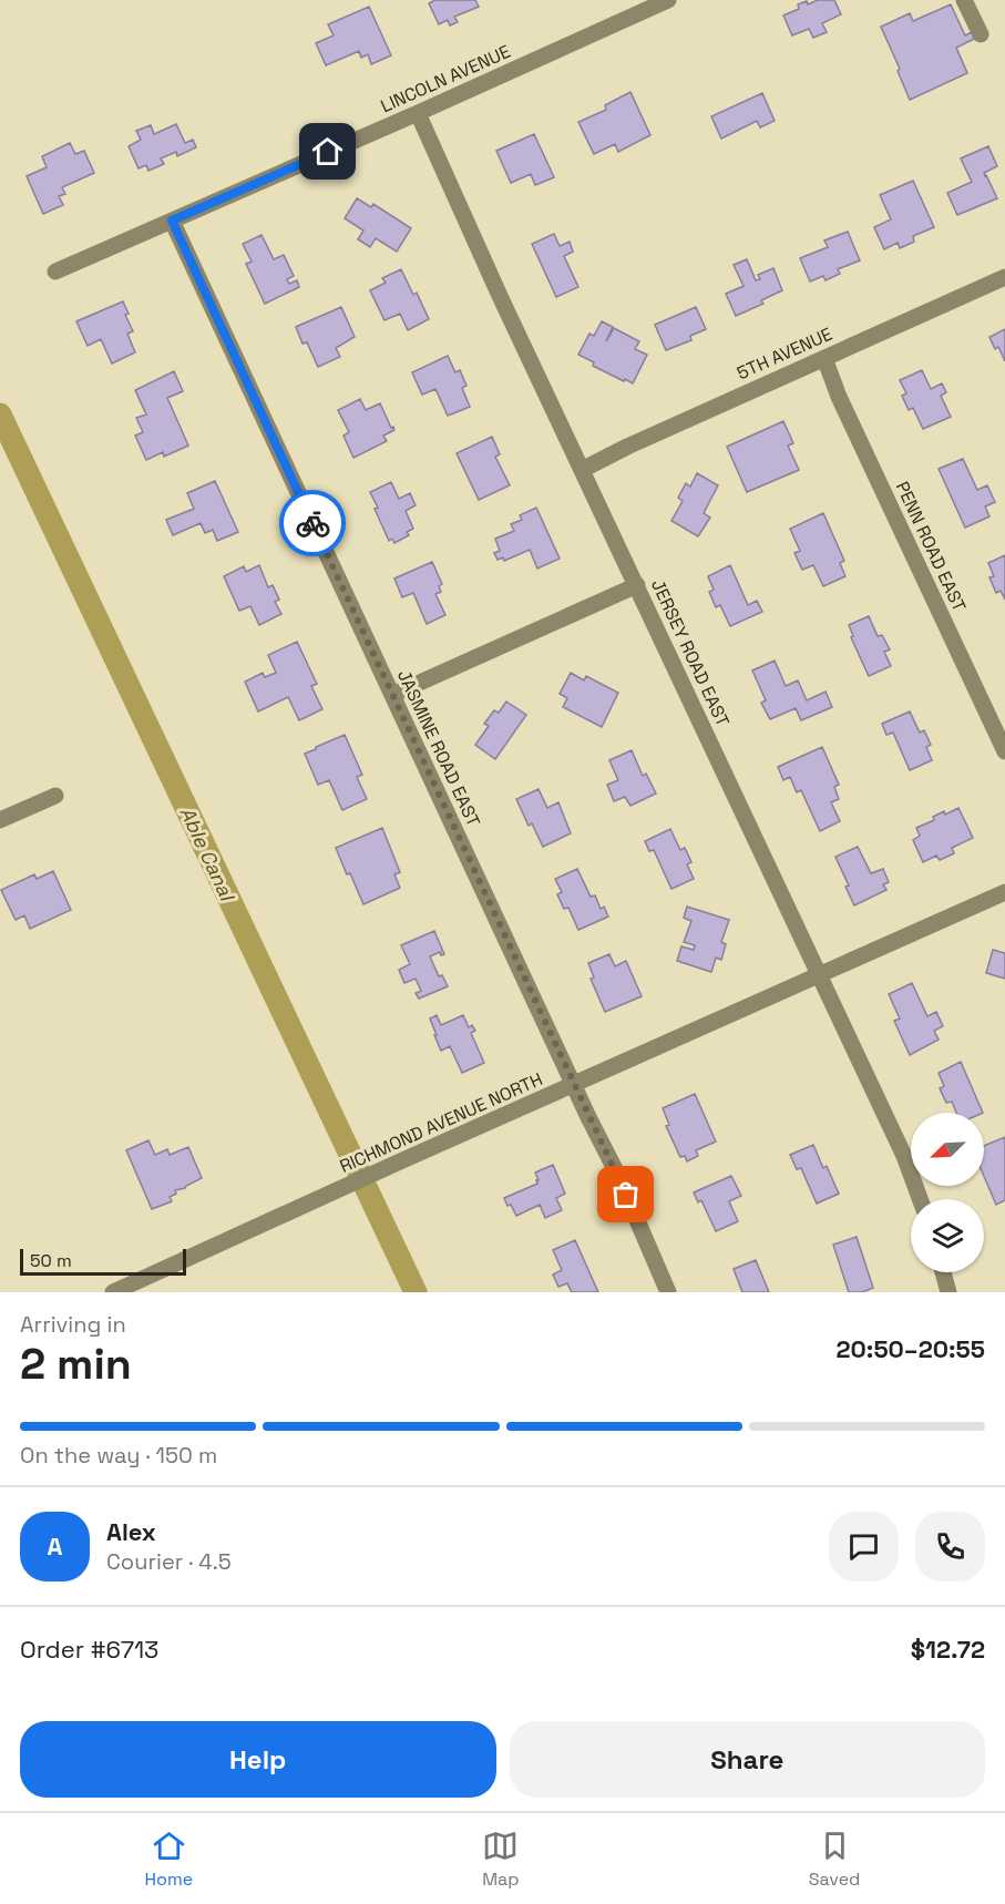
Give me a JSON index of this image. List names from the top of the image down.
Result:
{
  "streets": {
    "street": [
      "LINCOLN AVENUE",
      "5TH AVENUE",
      "PENN ROAD EAST",
      "JERSEY ROAD EAST",
      "JASMINE ROAD EAST",
      "RICHMOND AVENUE NORTH"
    ]
  },
  "crossings": [
    ["LINCOLN AVENUE", "JERSEY ROAD EAST"],
    ["LINCOLN AVENUE", "JASMINE ROAD EAST"],
    ["5TH AVENUE", "PENN ROAD EAST"],
    ["5TH AVENUE", "JERSEY ROAD EAST"],
    ["JERSEY ROAD EAST", "RICHMOND AVENUE NORTH"],
    ["JASMINE ROAD EAST", "RICHMOND AVENUE NORTH"]
  ],
  "water": ["Able Canal"],
  "scale_bar": "50 m",
  "north": "bottom left",
  "page": {
    "scale": "50 m",
    "heading": ["2 min", "Arriving in", "20:50–20:55"],
    "panel": [
      "Alex",
      "Courier · 4.5",
      "Order #6713",
      "$12.72"
    ],
    "bar": "On the way · 150 m",
    "round": "A",
    "buttons": ["Help", "Share"],
    "tabs": ["Home", "Map", "Saved"]
  }
}
